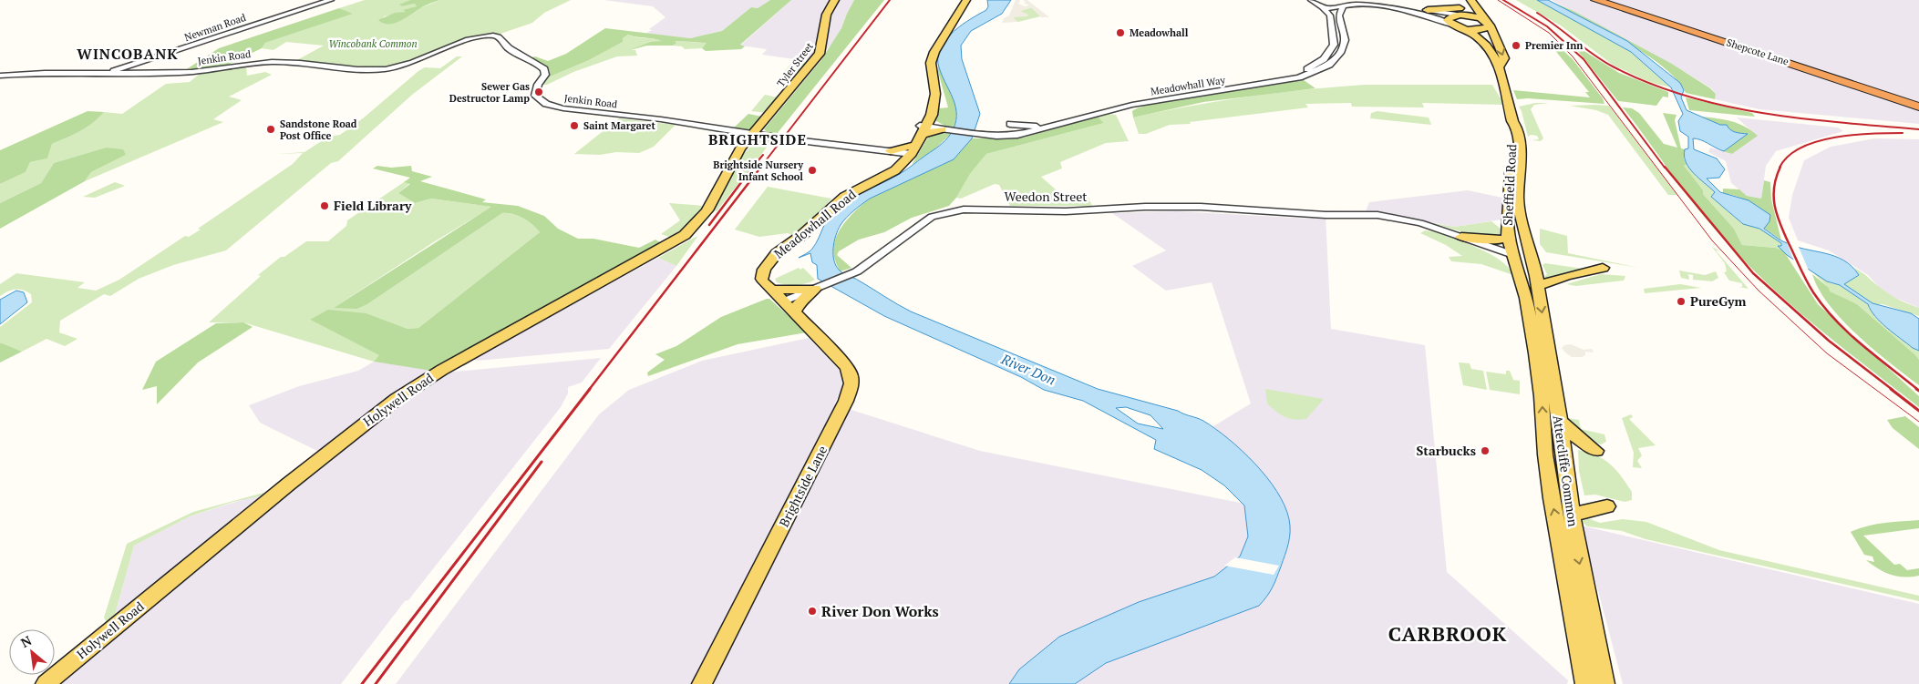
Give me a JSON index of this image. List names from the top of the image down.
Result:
{
  "streets": {
    "highway": ["Shepcote Lane"],
    "main road": [
      "Tyler Street",
      "Sheffield Road",
      "Meadowhall Road",
      "Holywell Road",
      "Attercliffe Common",
      "Brightside Lane"
    ],
    "street": [
      "Newman Road",
      "Jenkin Road",
      "Meadowhall Way",
      "Weedon Street"
    ]
  },
  "crossings": [
    ["Newman Road", "Jenkin Road"],
    ["Jenkin Road", "Tyler Street"],
    ["Jenkin Road", "Holywell Road"],
    ["Tyler Street", "Holywell Road"],
    ["Sheffield Road", "Weedon Street"],
    ["Sheffield Road", "Attercliffe Common"],
    ["Weedon Street", "Attercliffe Common"]
  ],
  "districts": ["WINCOBANK", "BRIGHTSIDE", "CARBROOK"],
  "water": ["River Don"],
  "parks": ["Wincobank Common"],
  "places": [
    "Meadowhall",
    "Premier Inn",
    "Sewer Gas Destructor Lamp",
    "Saint Margaret",
    "Sandstone Road Post Office",
    "Brightside Nursery Infant School",
    "Field Library",
    "PureGym",
    "Starbucks",
    "River Don Works"
  ],
  "north": "top left"
}
